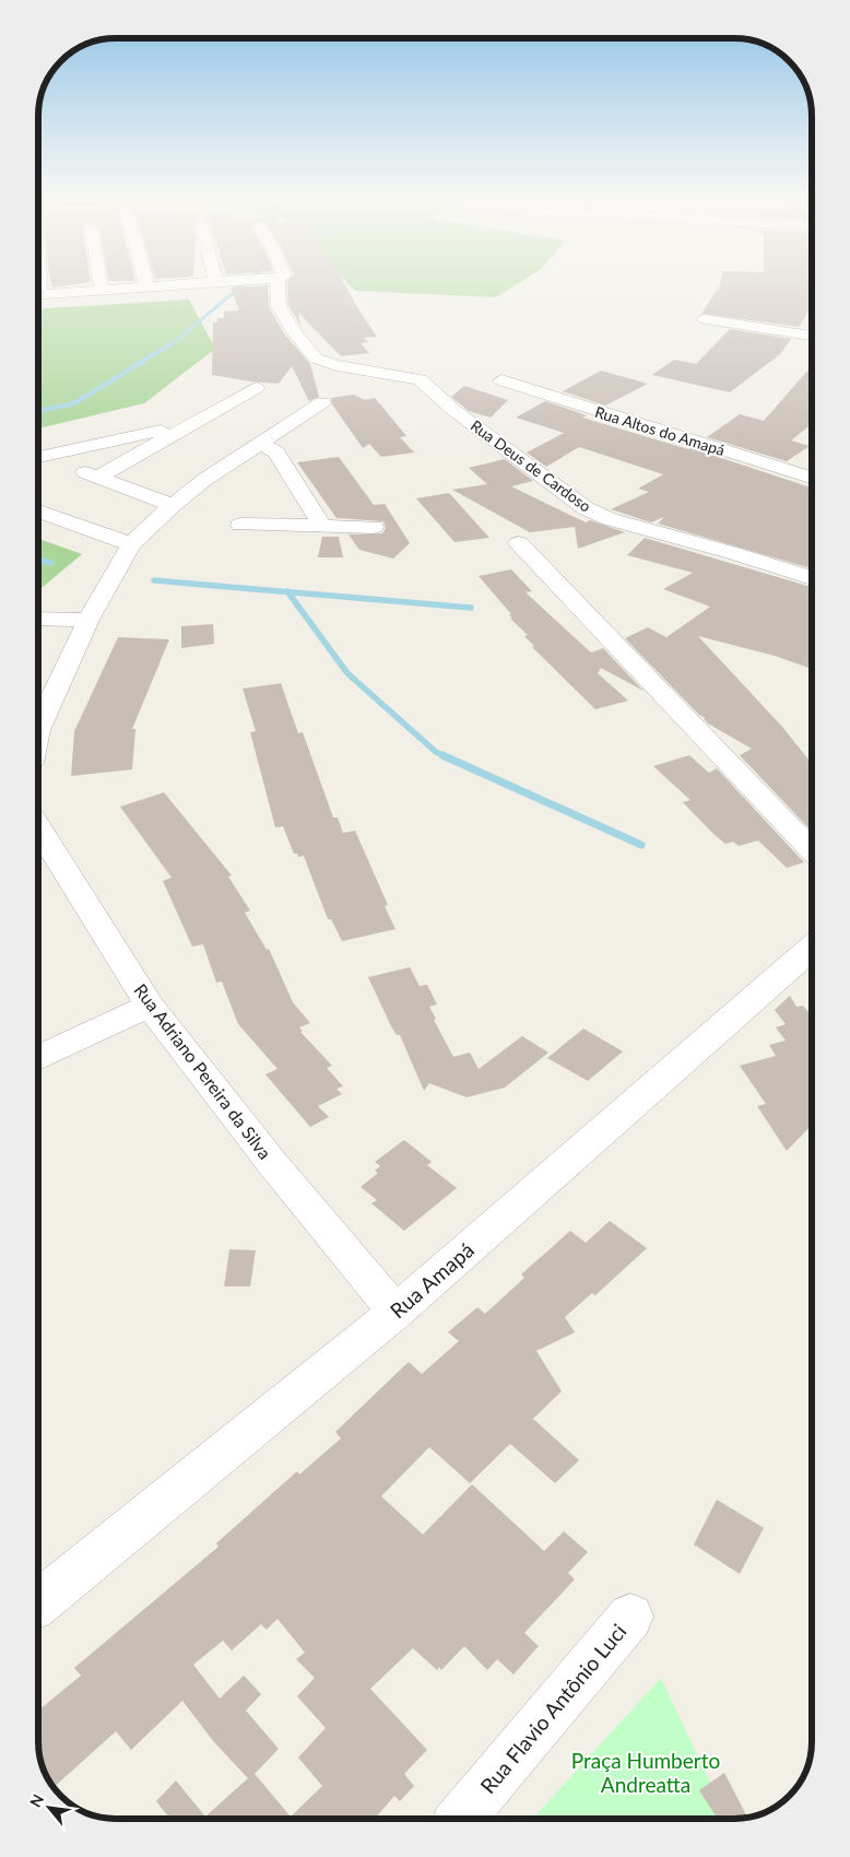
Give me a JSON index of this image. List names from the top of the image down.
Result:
{
  "streets": {
    "street": [
      "Rua Altos do Amapá",
      "Rua Deus de Cardoso",
      "Rua Adriano Pereira da Silva",
      "Rua Amapá",
      "Rua Flavio Antônio Luci"
    ]
  },
  "crossings": [
    ["Rua Adriano Pereira da Silva", "Rua Amapá"]
  ],
  "parks": ["Praça Humberto Andreatta"],
  "north": "top left"
}
